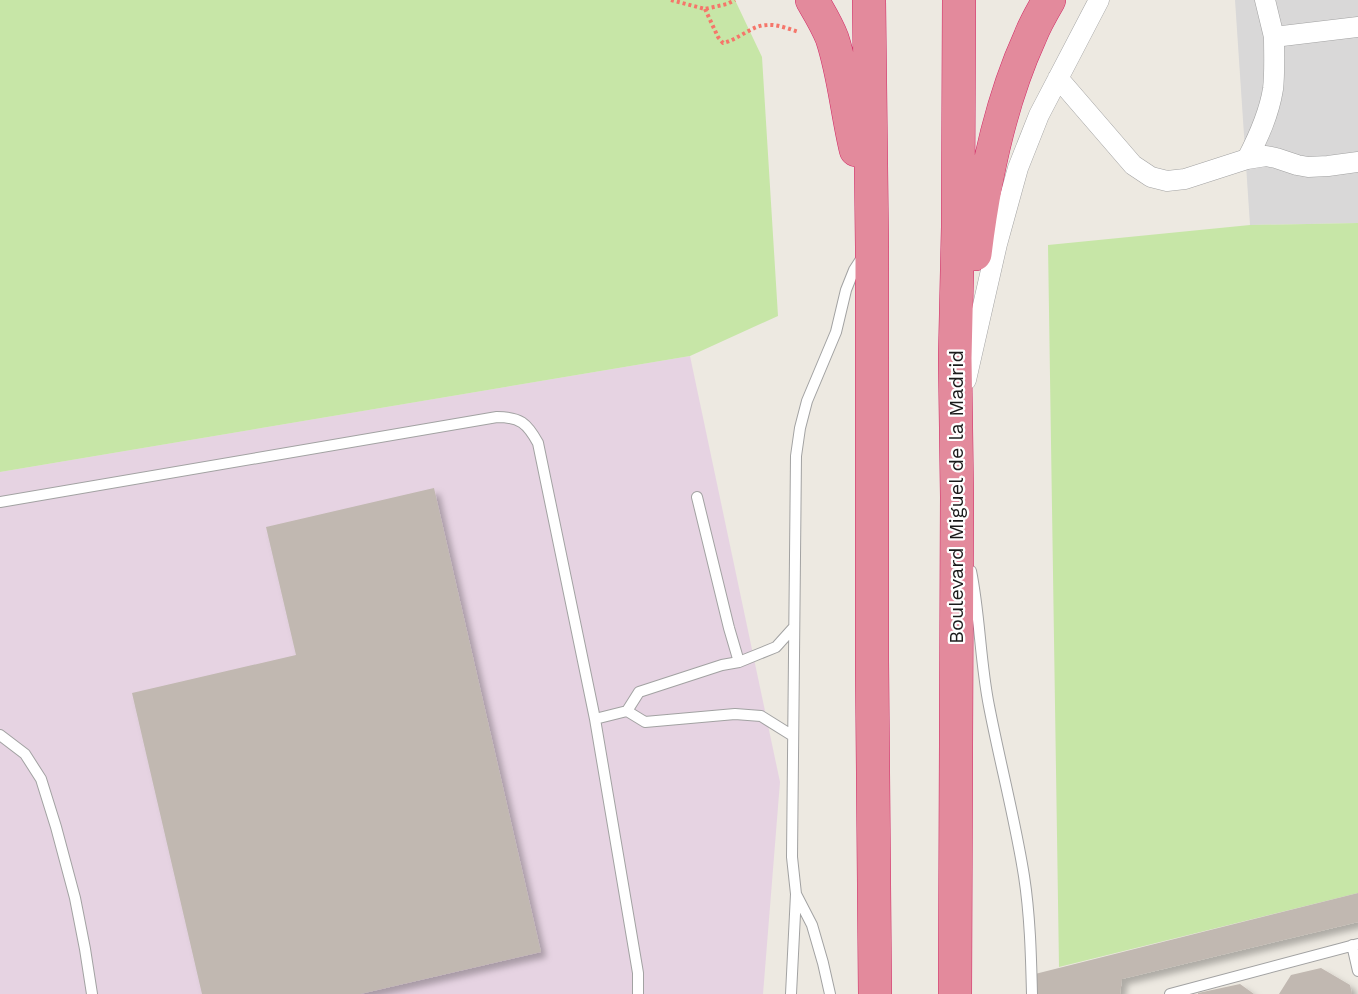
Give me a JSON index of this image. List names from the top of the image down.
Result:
{
  "streets": {
    "highway": ["Boulevard Miguel de la Madrid"]
  }
}
